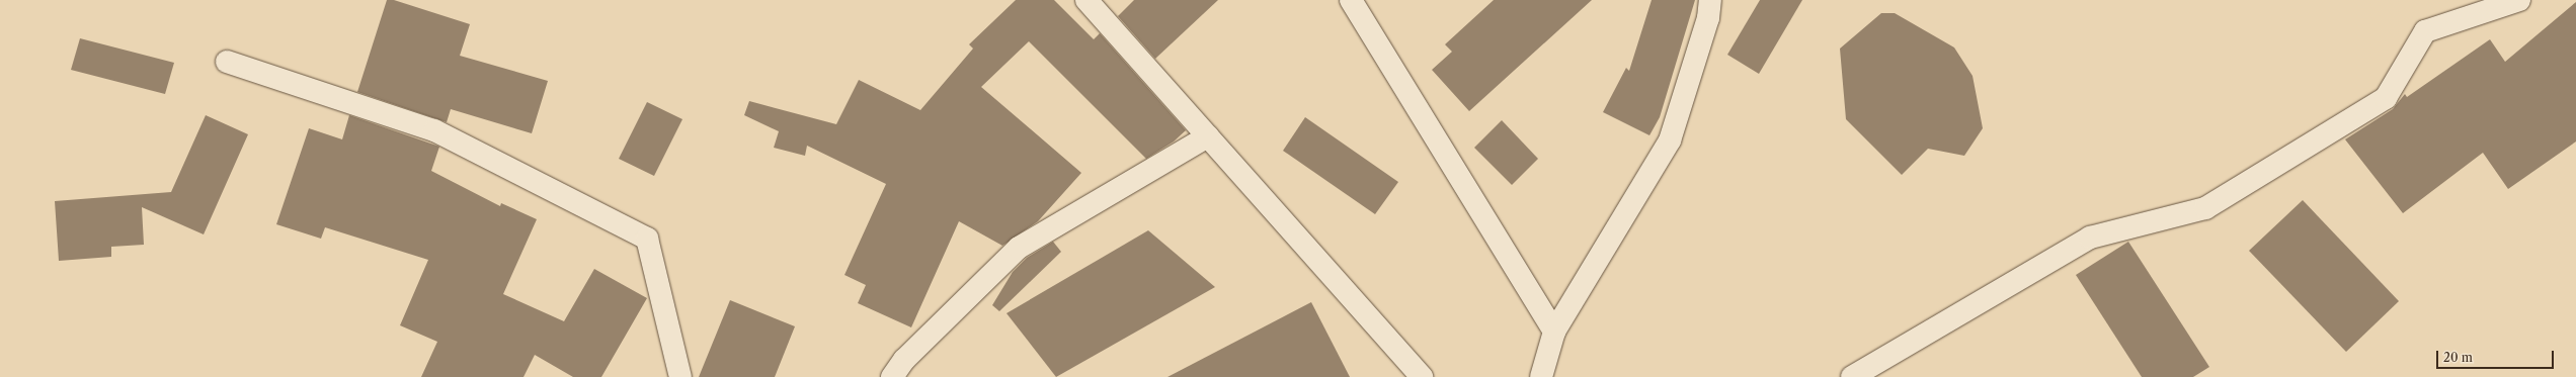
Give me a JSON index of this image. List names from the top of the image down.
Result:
{
  "scale_bar": "20 m"
}
